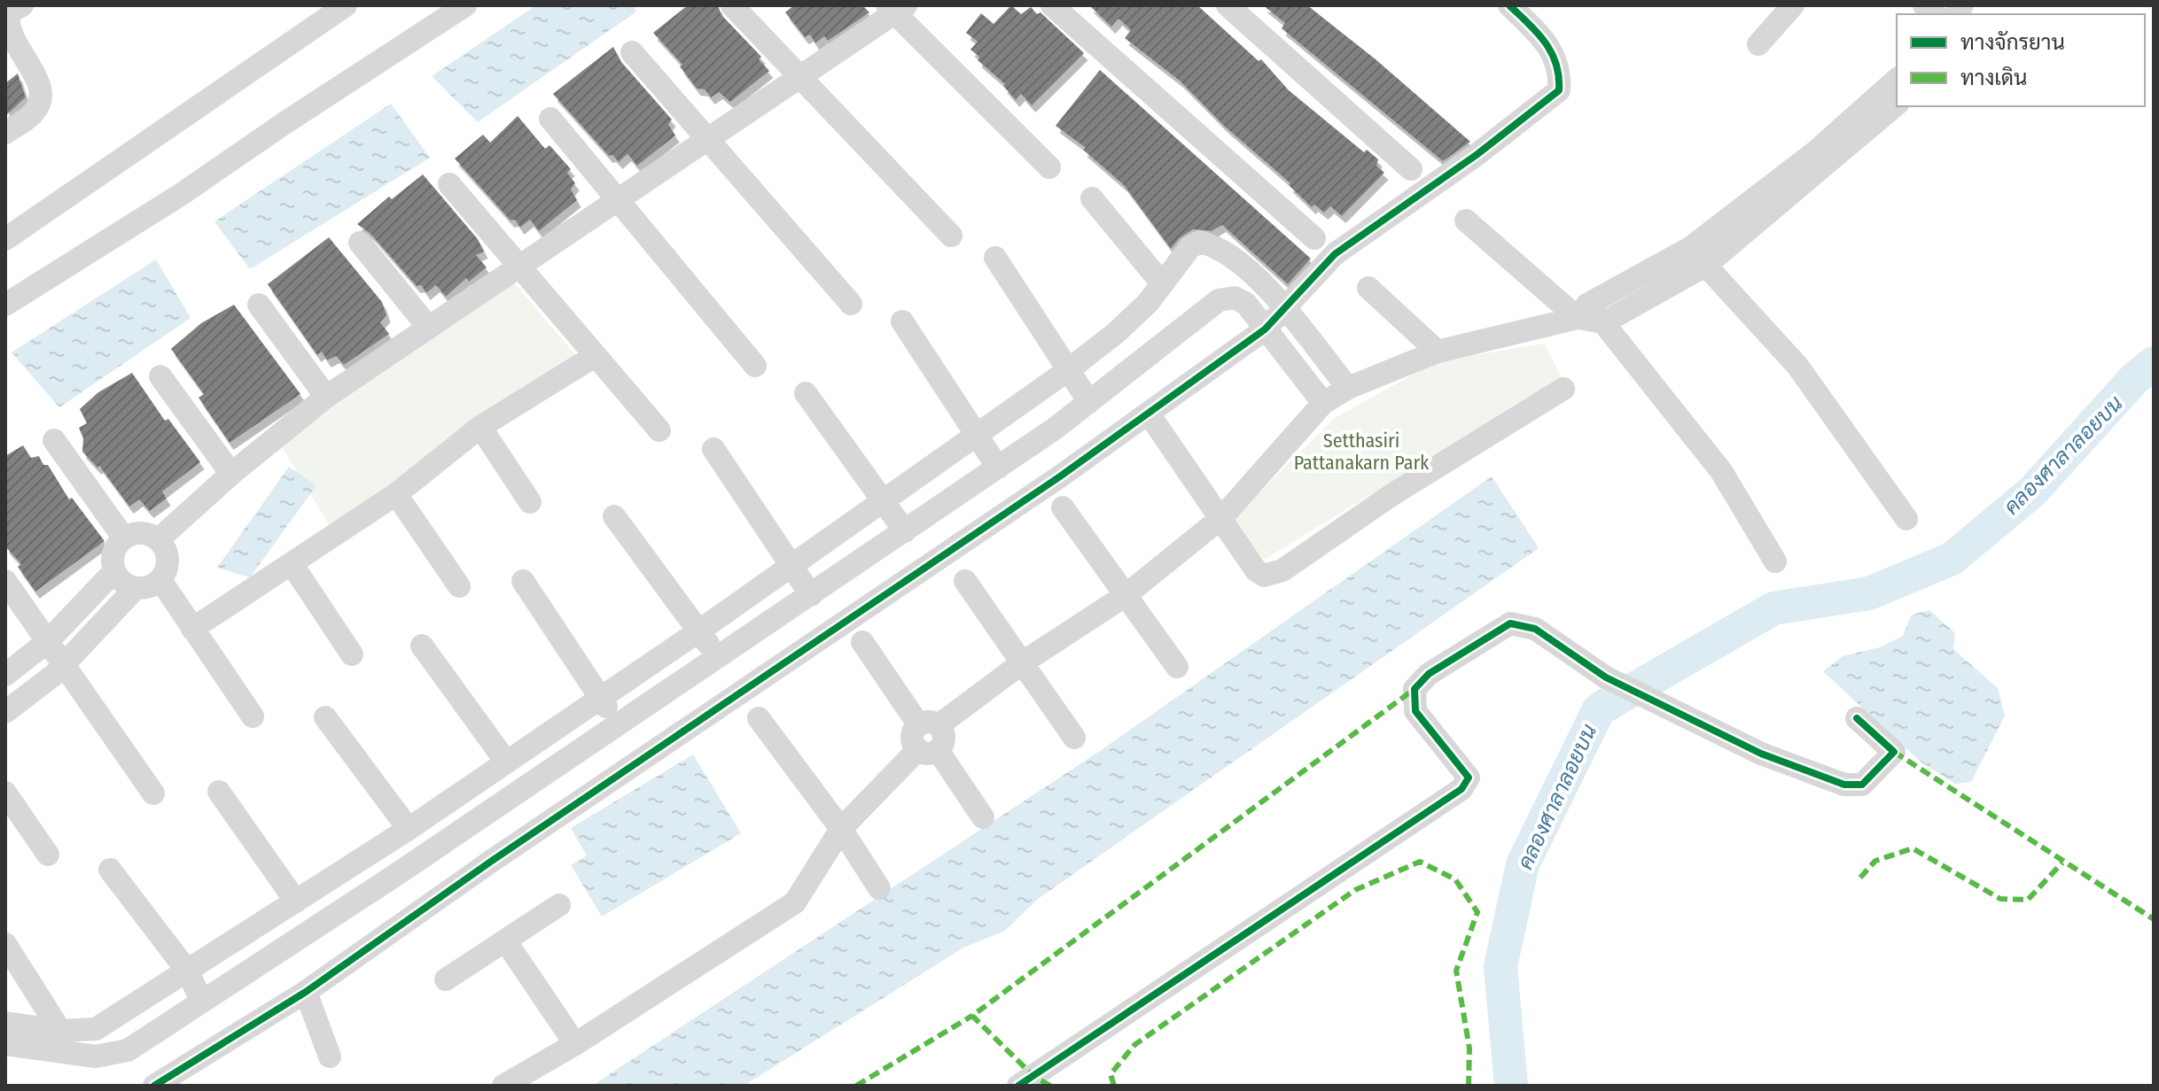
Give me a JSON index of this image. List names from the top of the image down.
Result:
{
  "water": ["คลองศาลาลอยบน"],
  "parks": ["Setthasiri Pattanakarn Park"],
  "legend": ["ทางจักรยาน", "ทางเดิน"]
}
